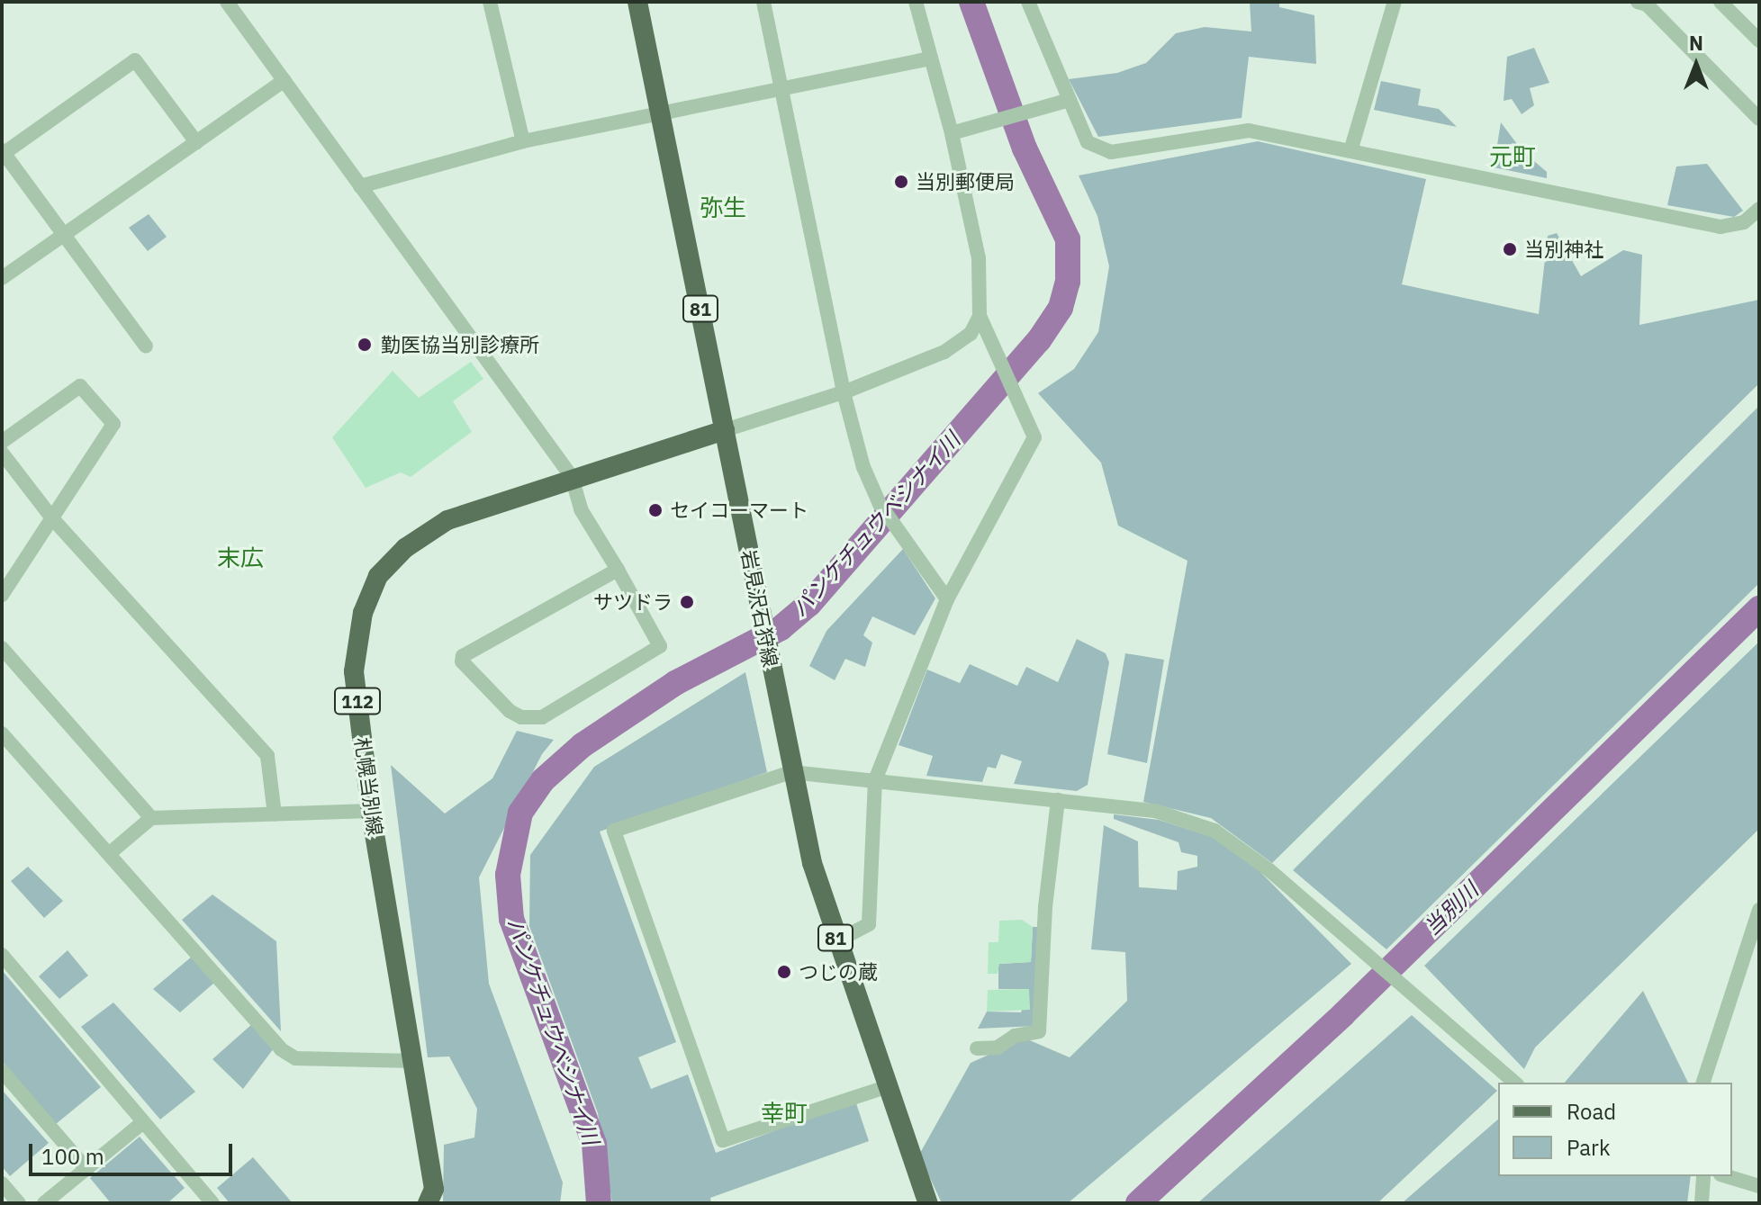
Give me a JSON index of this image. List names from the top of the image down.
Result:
{
  "streets": {
    "main road": [
      "81",
      "岩見沢石狩線",
      "112",
      "札幌当別線"
    ]
  },
  "crossings": [
    ["岩見沢石狩線", "札幌当別線"]
  ],
  "districts": [
    "元町",
    "弥生",
    "末広",
    "幸町"
  ],
  "water": ["パンケチュウベシナイ川", "当別川"],
  "places": [
    "当別郵便局",
    "当別神社",
    "勤医協当別診療所",
    "セイコーマート",
    "サツドラ",
    "つじの蔵"
  ],
  "legend": ["Road", "Park"],
  "scale_bar": "100 m",
  "north": "top"
}
